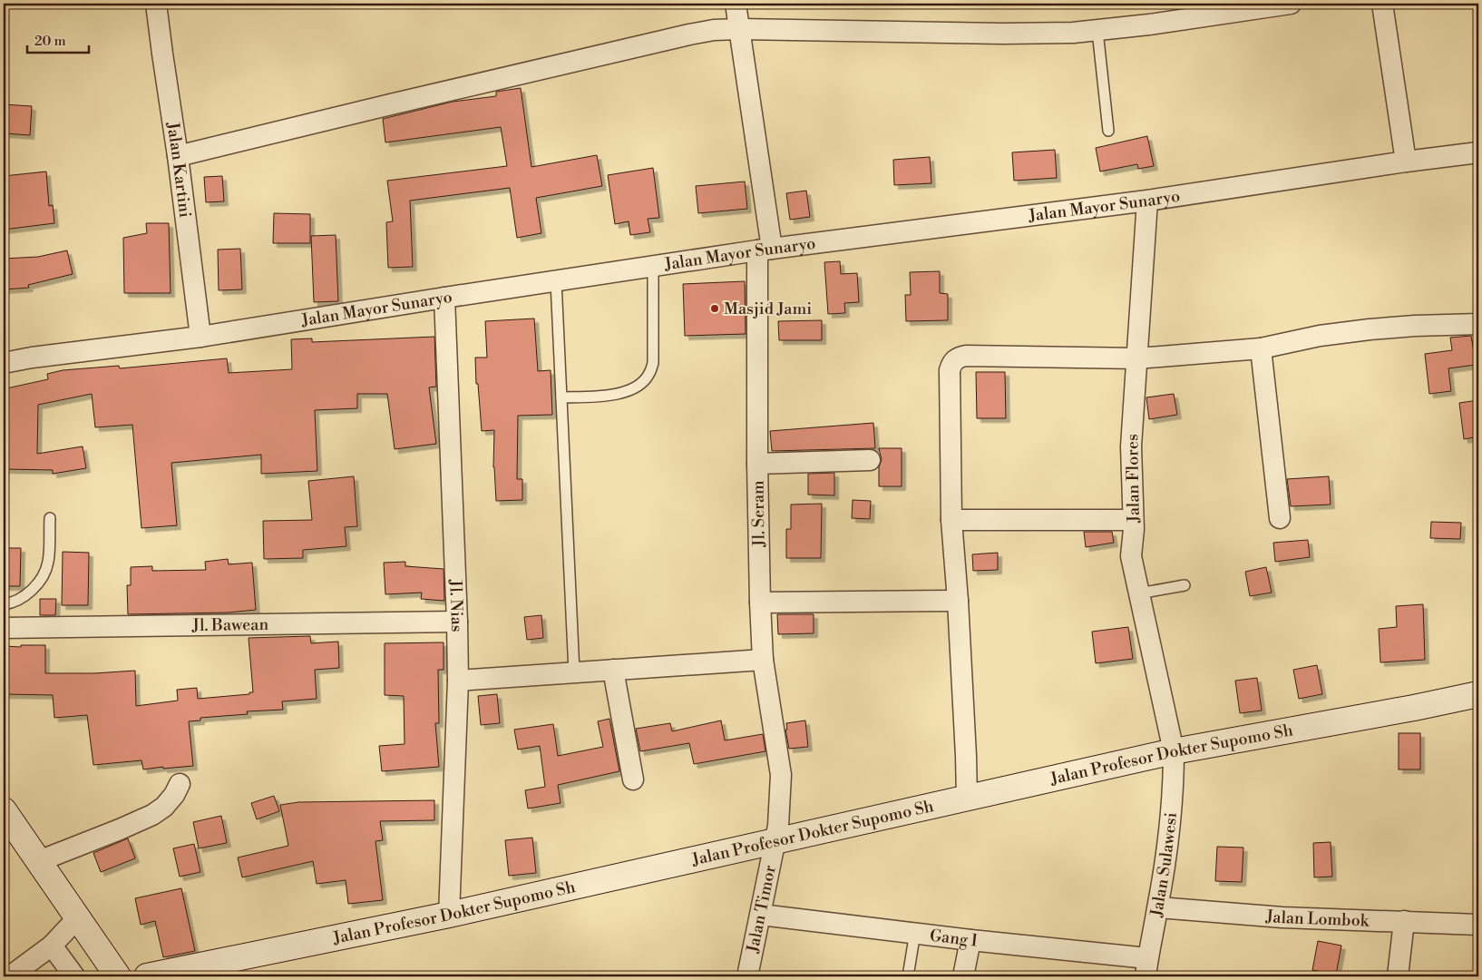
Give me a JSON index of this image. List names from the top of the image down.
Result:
{
  "streets": {
    "street": [
      "Jalan Kartini",
      "Jalan Mayor Sunaryo",
      "Jalan Flores",
      "Jl. Seram",
      "Jl. Nias",
      "Jl. Bawean",
      "Jalan Profesor Dokter Supomo Sh",
      "Jalan Sulawesi",
      "Jalan Timor",
      "Jalan Lombok",
      "Gang I"
    ]
  },
  "crossings": [
    ["Jalan Kartini", "Jalan Mayor Sunaryo"],
    ["Jalan Mayor Sunaryo", "Jalan Flores"],
    ["Jalan Mayor Sunaryo", "Jl. Seram"],
    ["Jalan Mayor Sunaryo", "Jl. Nias"],
    ["Jalan Flores", "Jalan Profesor Dokter Supomo Sh"],
    ["Jalan Flores", "Jalan Sulawesi"],
    ["Jl. Seram", "Jalan Timor"],
    ["Jl. Nias", "Jl. Bawean"],
    ["Jl. Nias", "Jalan Profesor Dokter Supomo Sh"],
    ["Jalan Profesor Dokter Supomo Sh", "Jalan Sulawesi"],
    ["Jalan Profesor Dokter Supomo Sh", "Jalan Timor"],
    ["Jalan Sulawesi", "Jalan Lombok"],
    ["Jalan Sulawesi", "Gang I"],
    ["Jalan Timor", "Gang I"]
  ],
  "places": ["Masjid Jami"],
  "scale_bar": "20 m"
}
